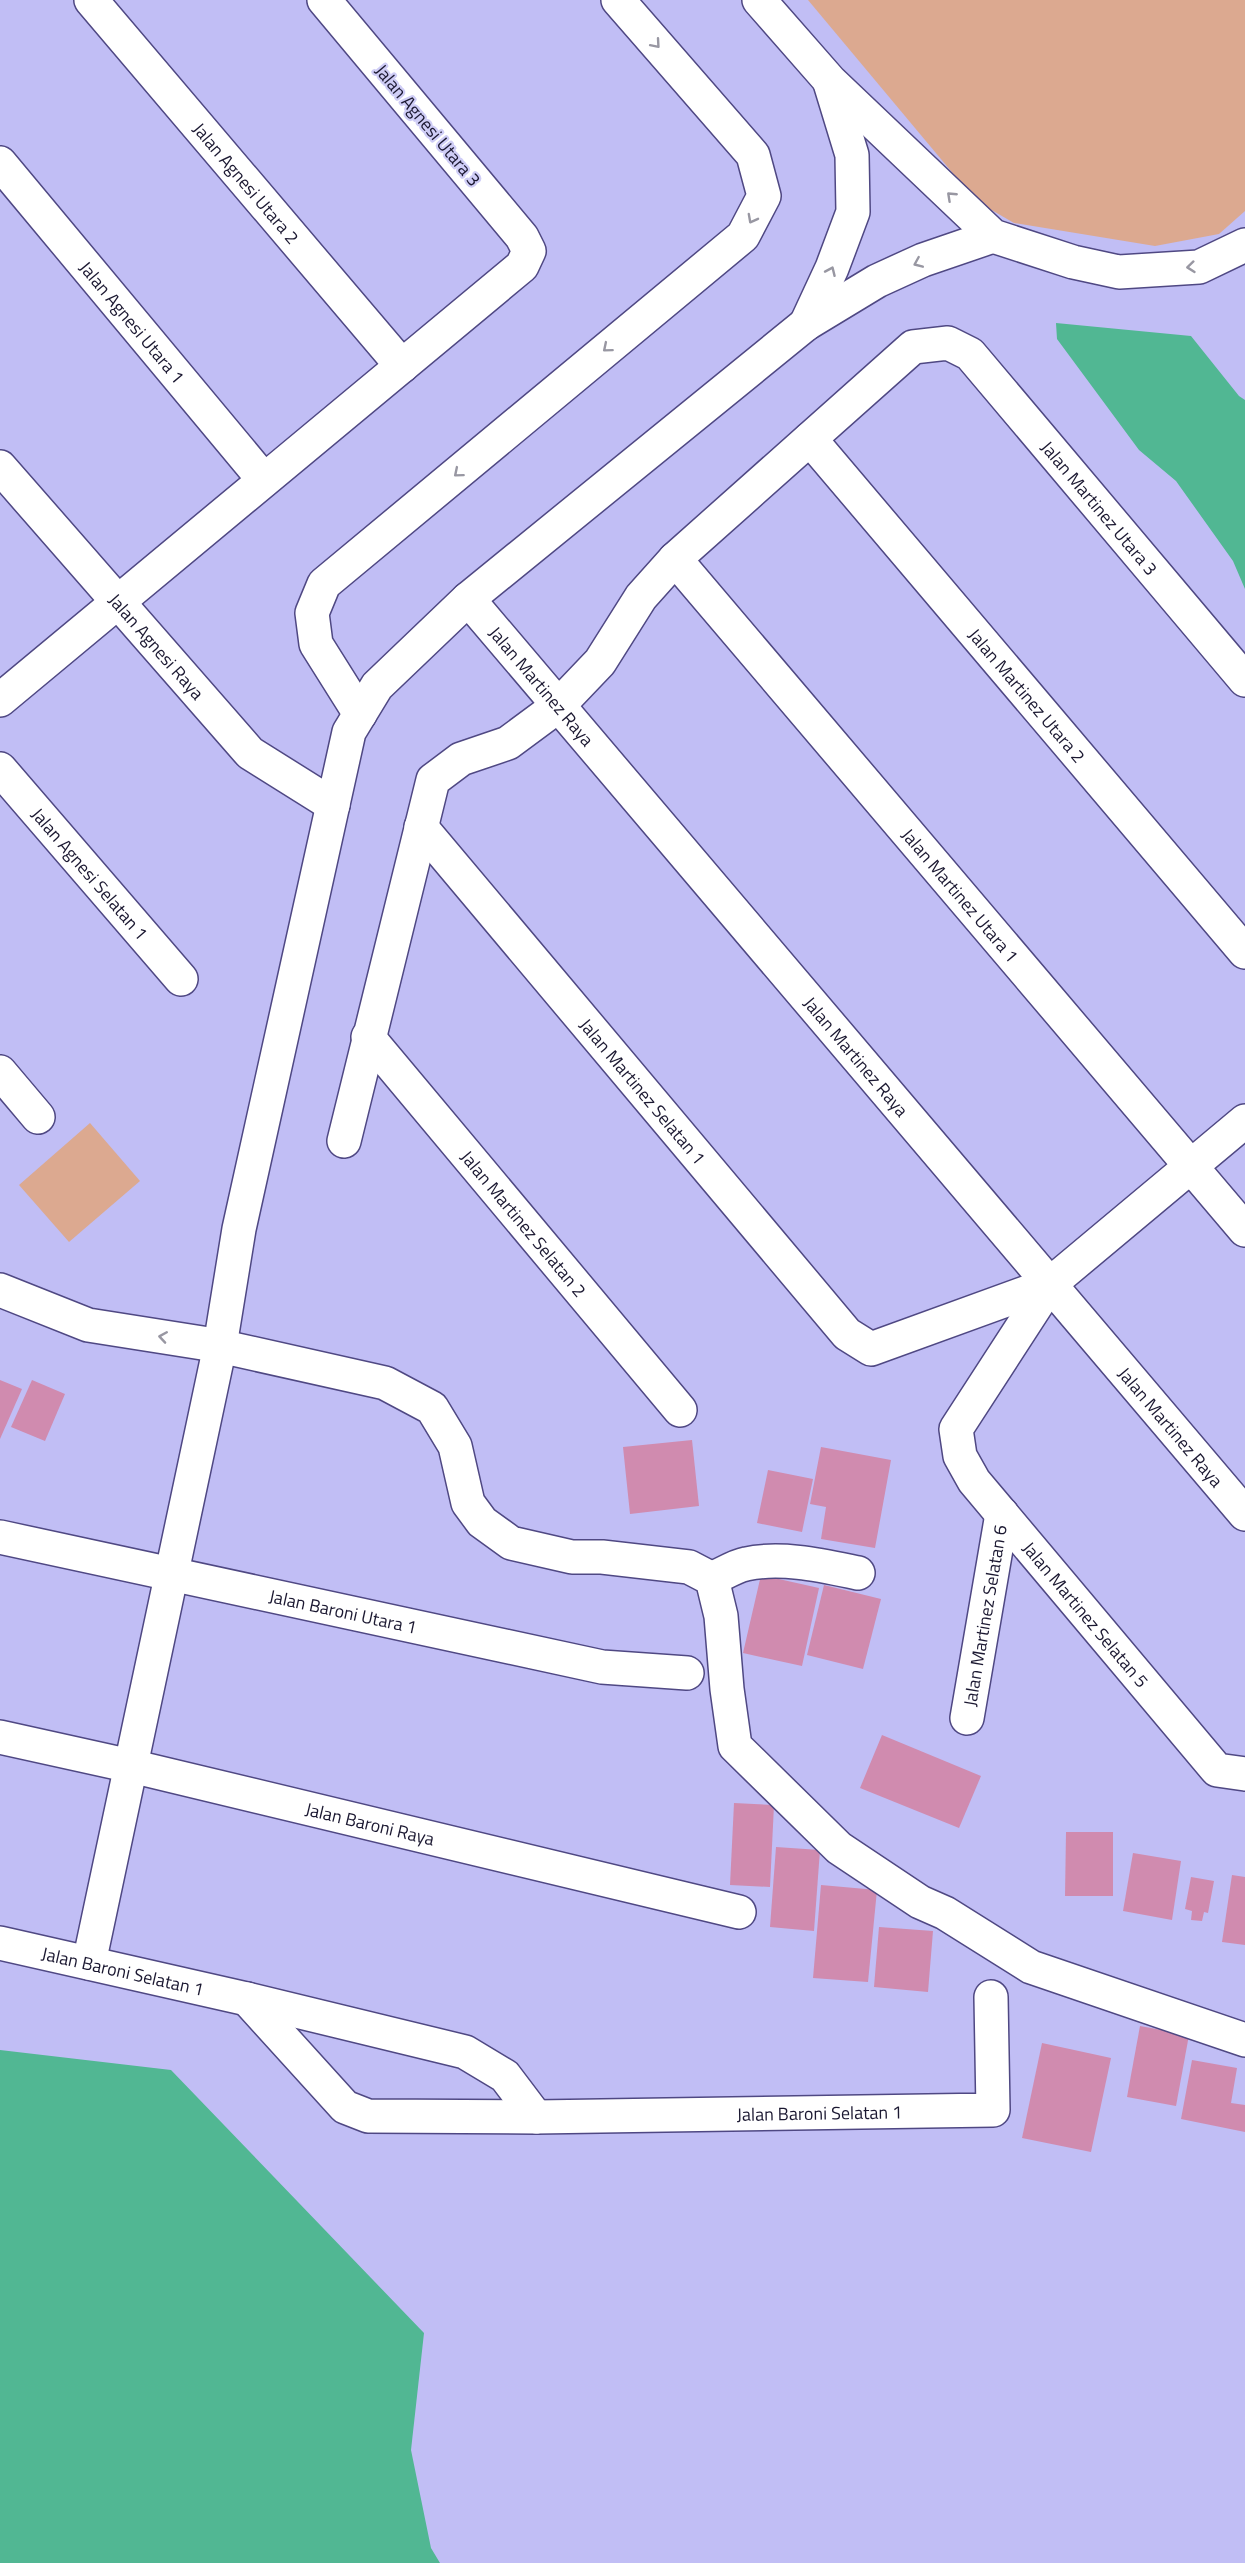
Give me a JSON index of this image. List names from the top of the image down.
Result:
{
  "streets": {
    "street": [
      "Jalan Agnesi Utara 3",
      "Jalan Agnesi Utara 2",
      "Jalan Agnesi Utara 1",
      "Jalan Martinez Utara 3",
      "Jalan Agnesi Raya",
      "Jalan Martinez Raya",
      "Jalan Martinez Utara 2",
      "Jalan Agnesi Selatan 1",
      "Jalan Martinez Utara 1",
      "Jalan Martinez Selatan 1",
      "Jalan Martinez Selatan 2",
      "Jalan Baroni Utara 1",
      "Jalan Martinez Selatan 5",
      "Jalan Martinez Selatan 6",
      "Jalan Baroni Raya",
      "Jalan Baroni Selatan 1"
    ]
  },
  "crossings": [
    ["Jalan Agnesi Utara 3", "Jalan Agnesi Utara 2"],
    ["Jalan Martinez Utara 3", "Jalan Martinez Utara 2"],
    ["Jalan Martinez Raya", "Jalan Martinez Selatan 1"],
    ["Jalan Martinez Raya", "Jalan Martinez Selatan 5"],
    ["Jalan Martinez Selatan 1", "Jalan Martinez Selatan 5"],
    ["Jalan Martinez Selatan 5", "Jalan Martinez Selatan 6"]
  ]
}
